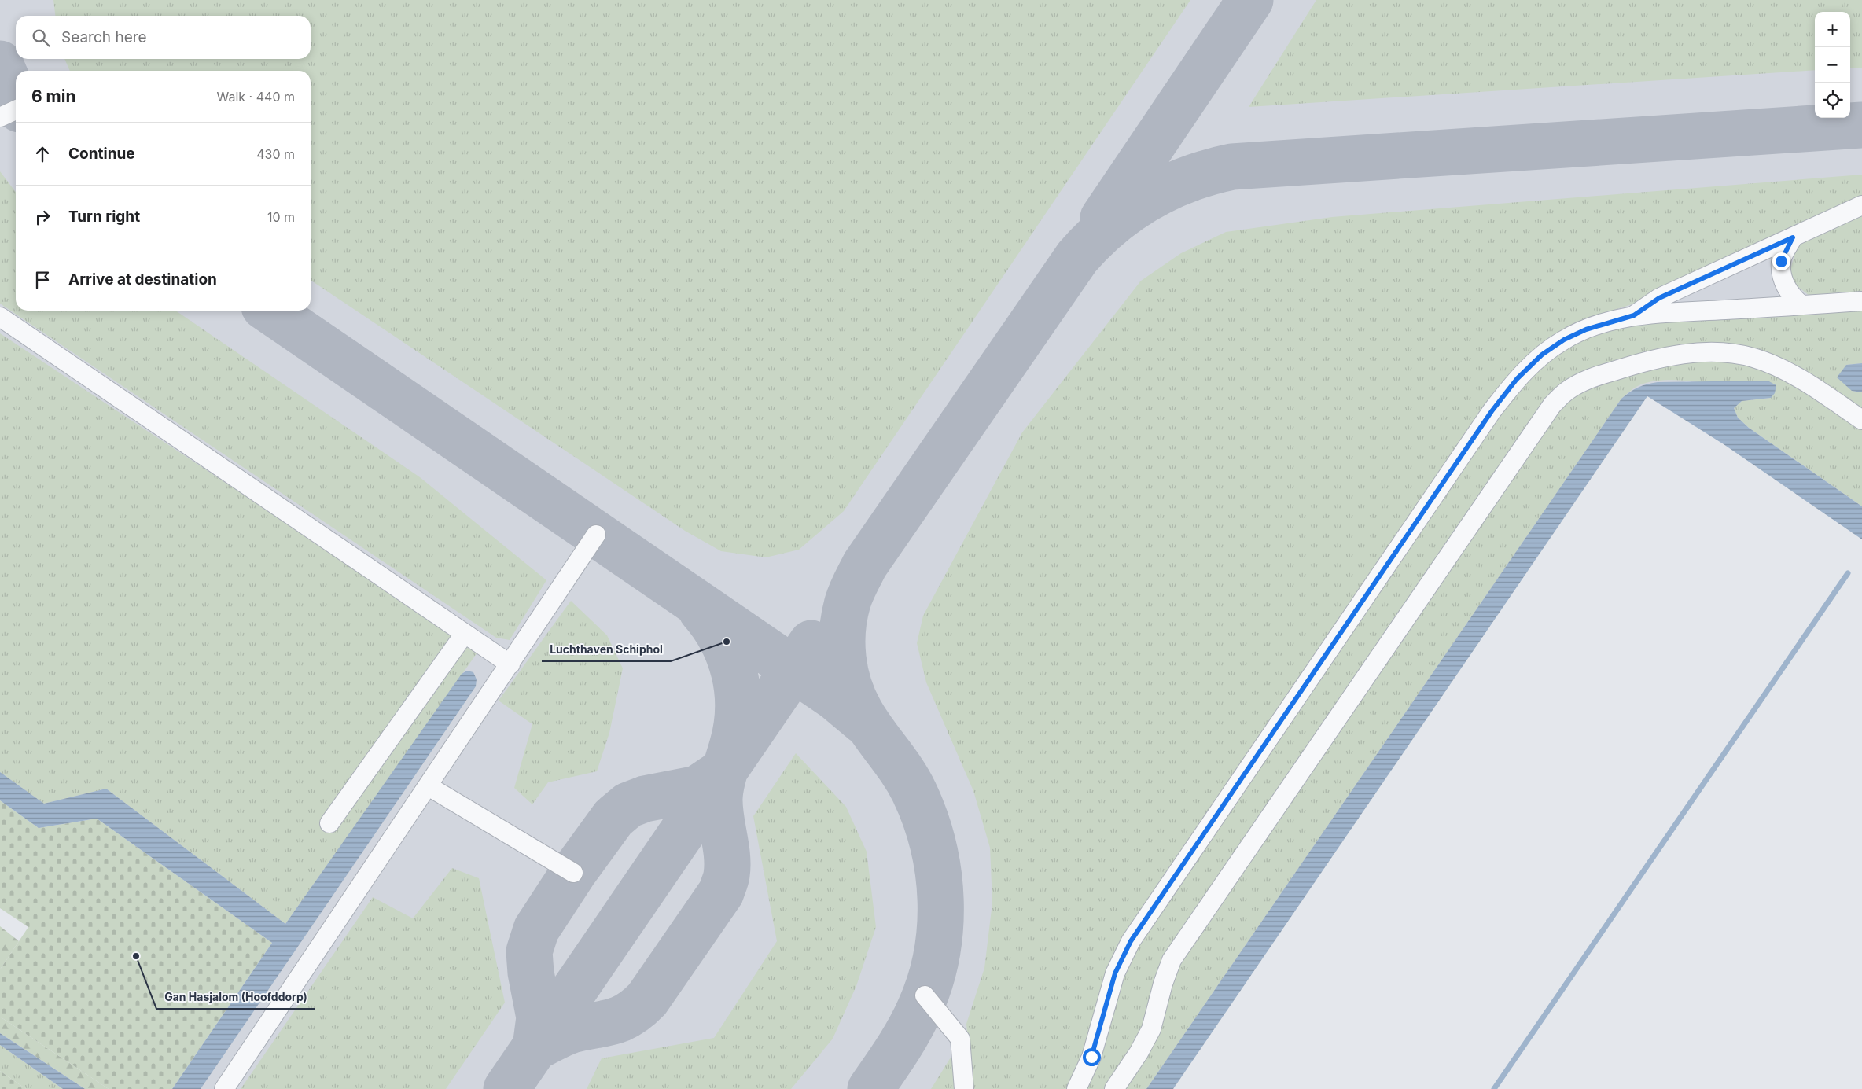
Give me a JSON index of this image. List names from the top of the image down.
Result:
{
  "places": ["Luchthaven Schiphol", "Gan Hasjalom (Hoofddorp)"],
  "page": {
    "map_buttons": ["+", "−"],
    "search": "Search here",
    "heading": ["6 min", "Walk · 440 m"],
    "list": [
      ["Continue", "430 m"],
      ["Turn right", "10 m"],
      "Arrive at destination"
    ]
  }
}
